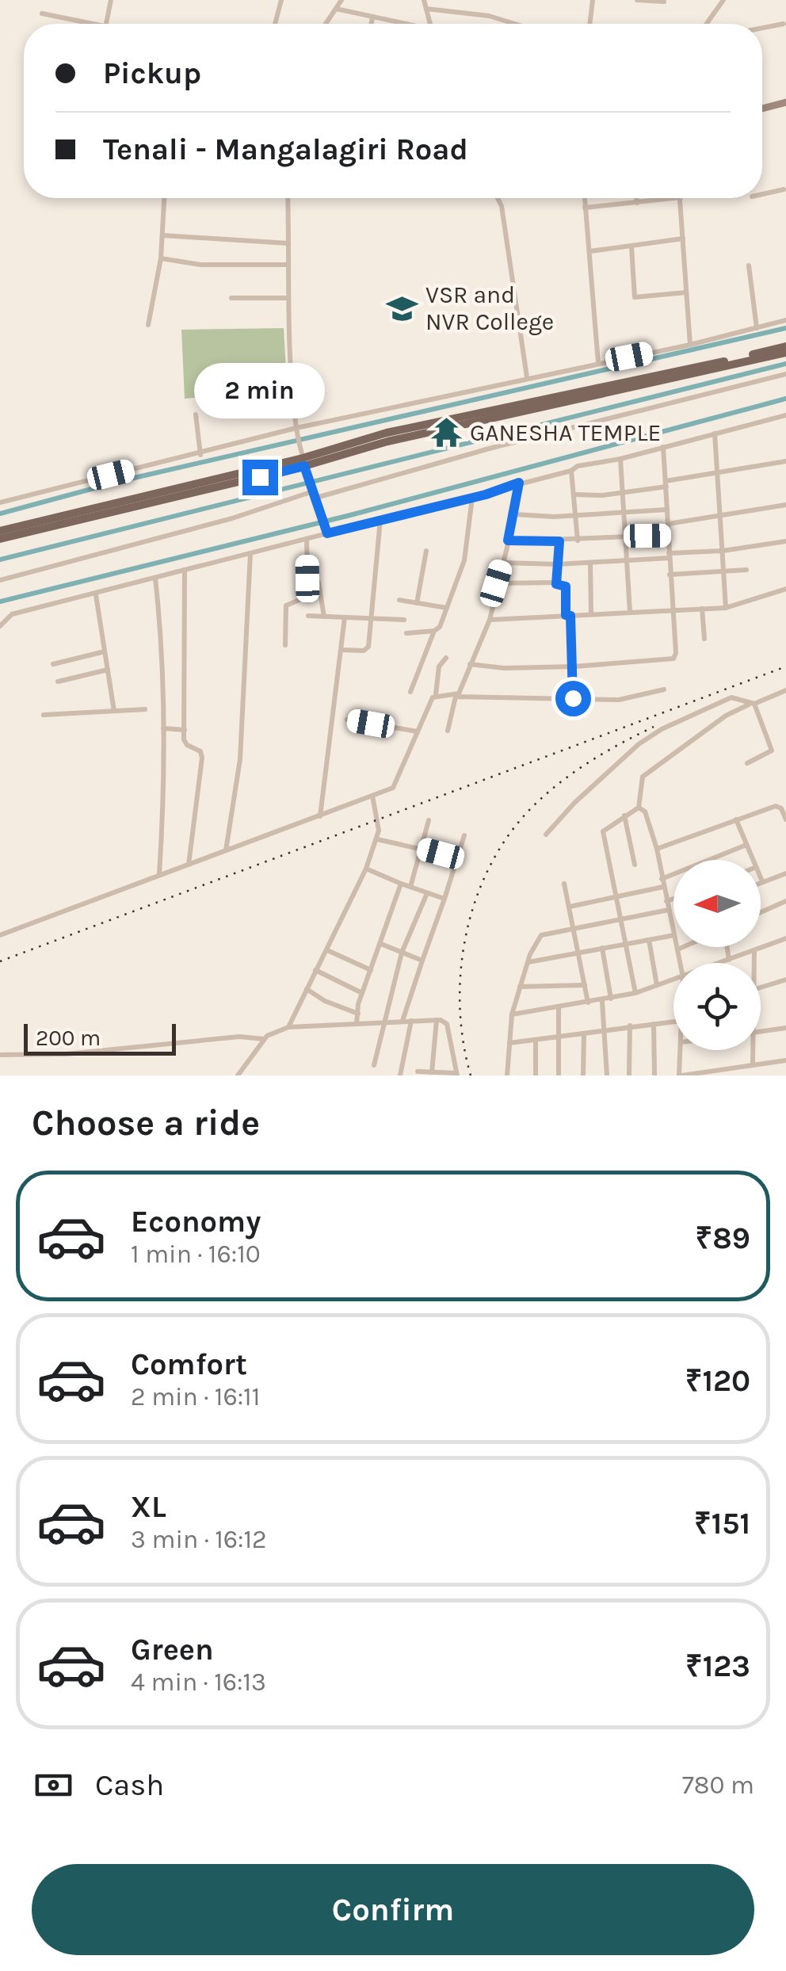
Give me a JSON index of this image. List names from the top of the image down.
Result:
{
  "places": {
    "school or university": ["VSR and NVR College"],
    "temple": ["GANESHA TEMPLE"]
  },
  "scale_bar": "200 m",
  "north": "left",
  "page": {
    "banner": ["Pickup", "Tenali - Mangalagiri Road"],
    "bubble": "2 min",
    "scale": "200 m",
    "heading": "Choose a ride",
    "list": [
      {
        "name": "Economy",
        "note": "1 min · 16:10",
        "value": "₹89"
      },
      {
        "name": "Comfort",
        "note": "2 min · 16:11",
        "value": "₹120"
      },
      {
        "name": "XL",
        "note": "3 min · 16:12",
        "value": "₹151"
      },
      {
        "name": "Green",
        "note": "4 min · 16:13",
        "value": "₹123"
      }
    ],
    "pay": ["Cash", "780 m"],
    "buttons": "Confirm"
  }
}
